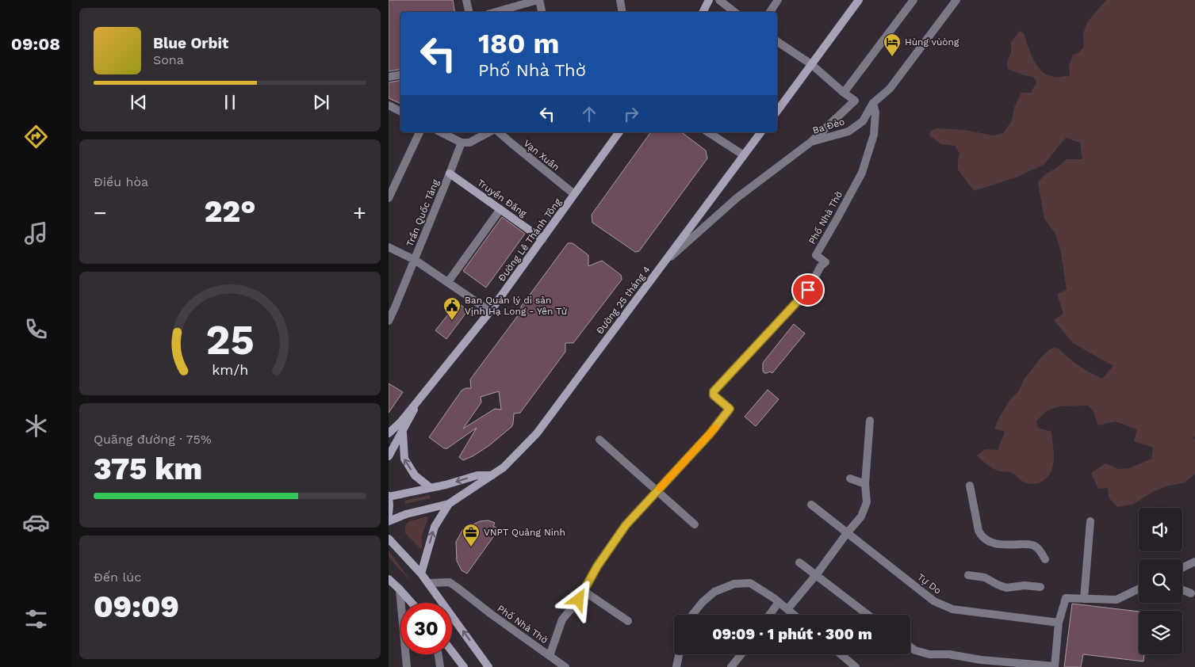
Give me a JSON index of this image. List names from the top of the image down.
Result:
{
  "streets": {
    "street": [
      "Ba Đèo",
      "Vạn Xuân",
      "Truyền Đăng",
      "Trần Quốc Tảng",
      "Phố Nhà Thờ",
      "Đường Lê Thánh Tông",
      "Đường 25 tháng 4",
      "Tự Do"
    ]
  },
  "crossings": [
    ["Ba Đèo", "Phố Nhà Thờ"],
    ["Ba Đèo", "Đường 25 tháng 4"],
    ["Vạn Xuân", "Đường Lê Thánh Tông"],
    ["Truyền Đăng", "Trần Quốc Tảng"],
    ["Truyền Đăng", "Đường Lê Thánh Tông"]
  ],
  "places": {
    "hotel": ["Hùng vùòng"],
    "public building": ["Ban Quản lý di sản Vịnh Hạ Long - Yên Tử"],
    "office": ["VNPT Quảng Ninh"]
  },
  "page": {
    "tabs": "09:08",
    "turn": ["180 m", "Phố Nhà Thờ"],
    "song": ["Blue Orbit", "Sona"],
    "tile": [
      "Điều hòa",
      ["Quãng đường · 75%", "375 km"],
      ["Đến lúc", "09:09"]
    ],
    "heat": ["−", "22°", "+"],
    "limit": "30",
    "trip": "09:09 · 1 phút · 300 m",
    "gauge": ["25", "km/h"]
  }
}
